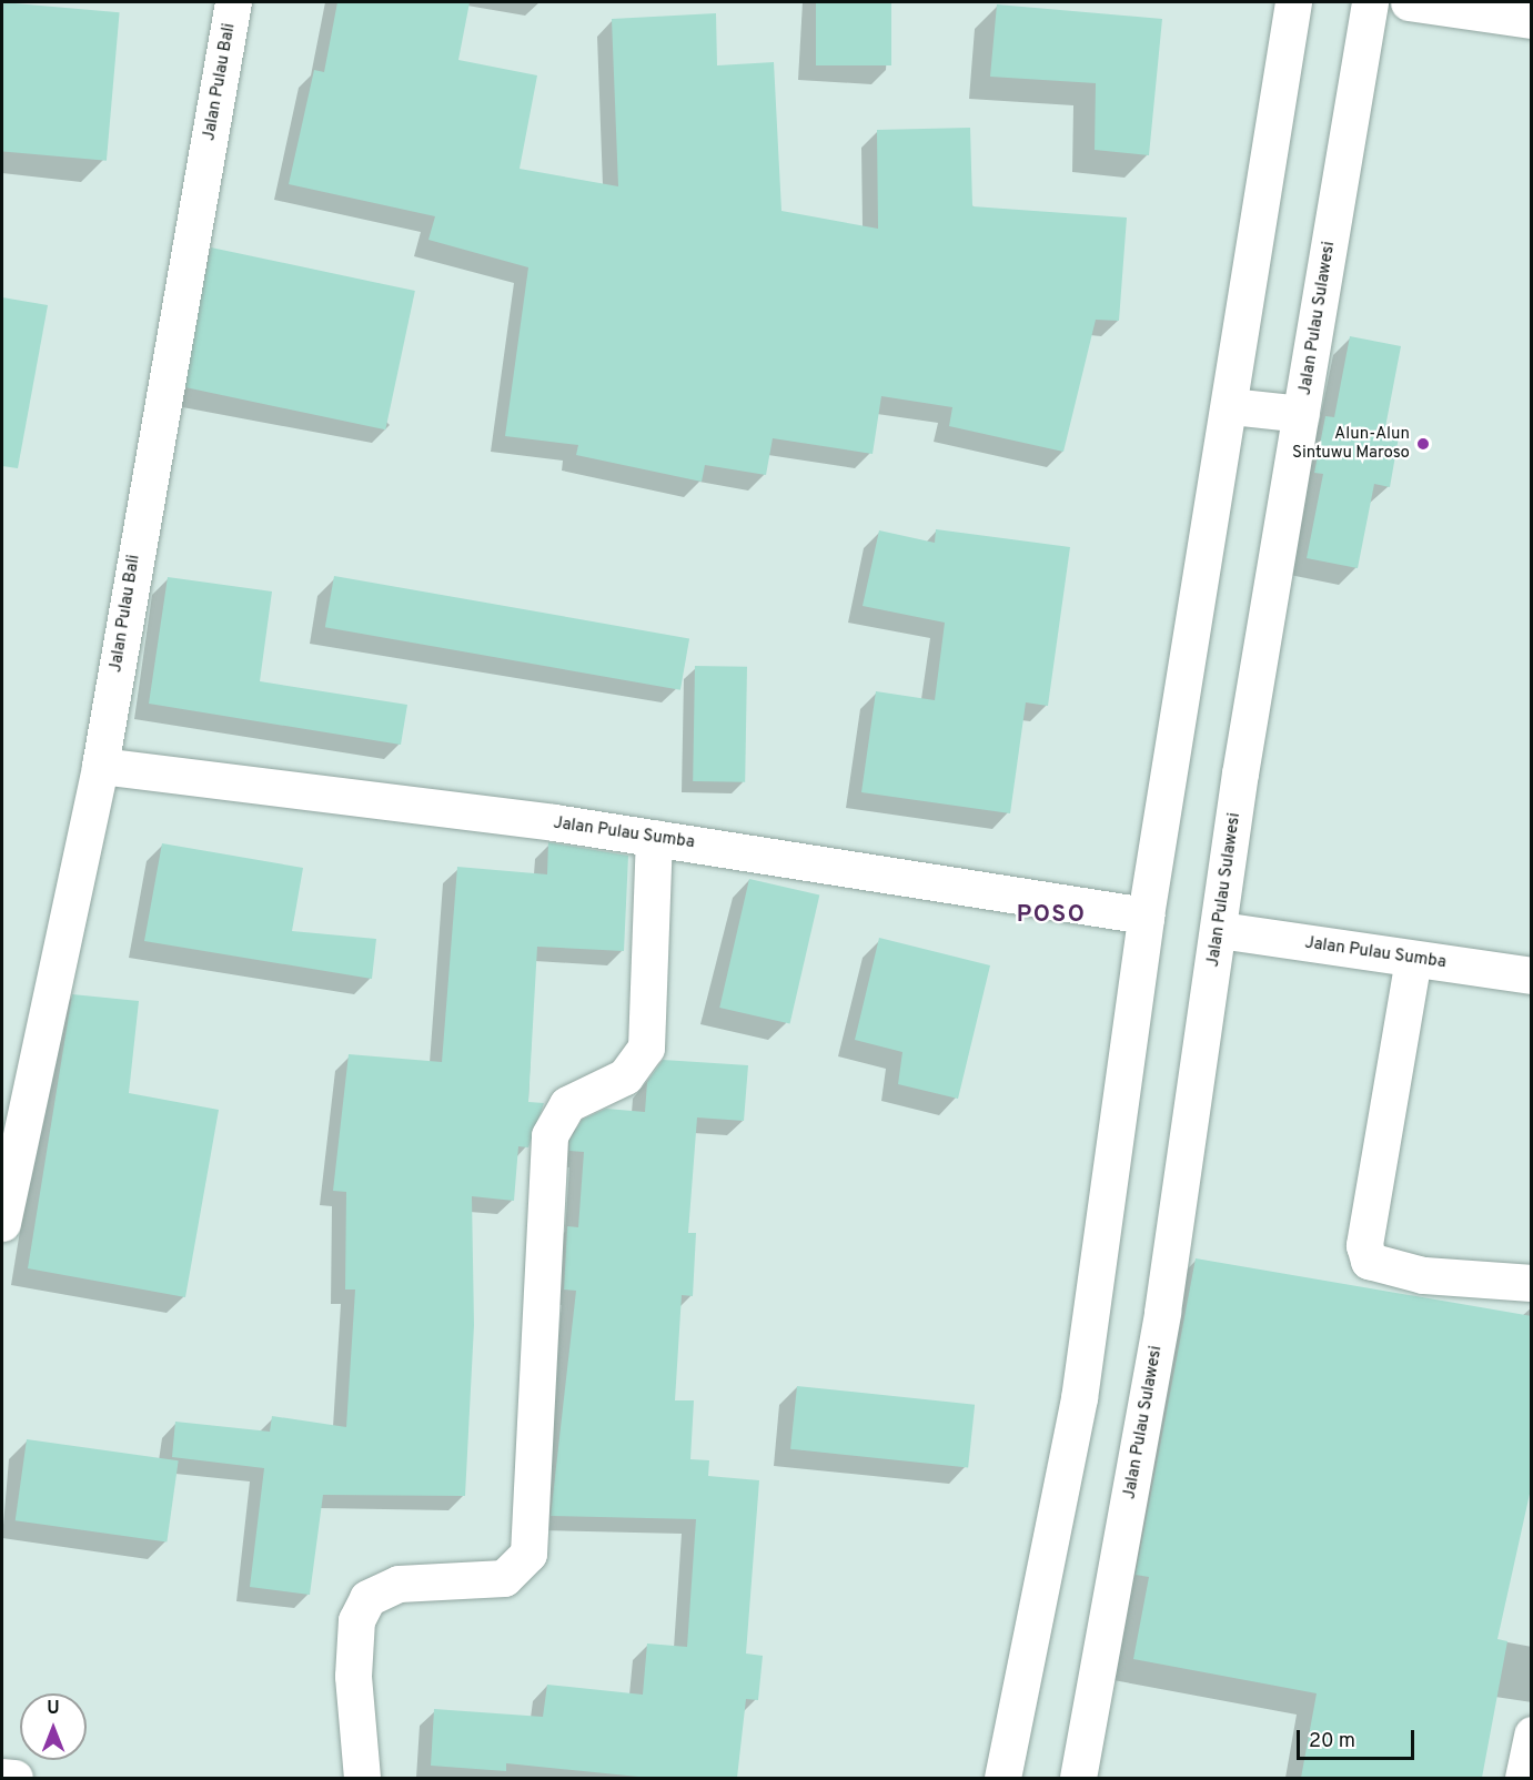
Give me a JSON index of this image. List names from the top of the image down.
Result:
{
  "streets": {
    "street": ["Jalan Pulau Bali", "Jalan Pulau Sulawesi", "Jalan Pulau Sumba"]
  },
  "crossings": [
    ["Jalan Pulau Bali", "Jalan Pulau Sumba"],
    ["Jalan Pulau Sulawesi", "Jalan Pulau Sumba"]
  ],
  "districts": ["POSO"],
  "places": ["Alun-Alun Sintuwu Maroso"],
  "scale_bar": "20 m",
  "north": "top"
}
